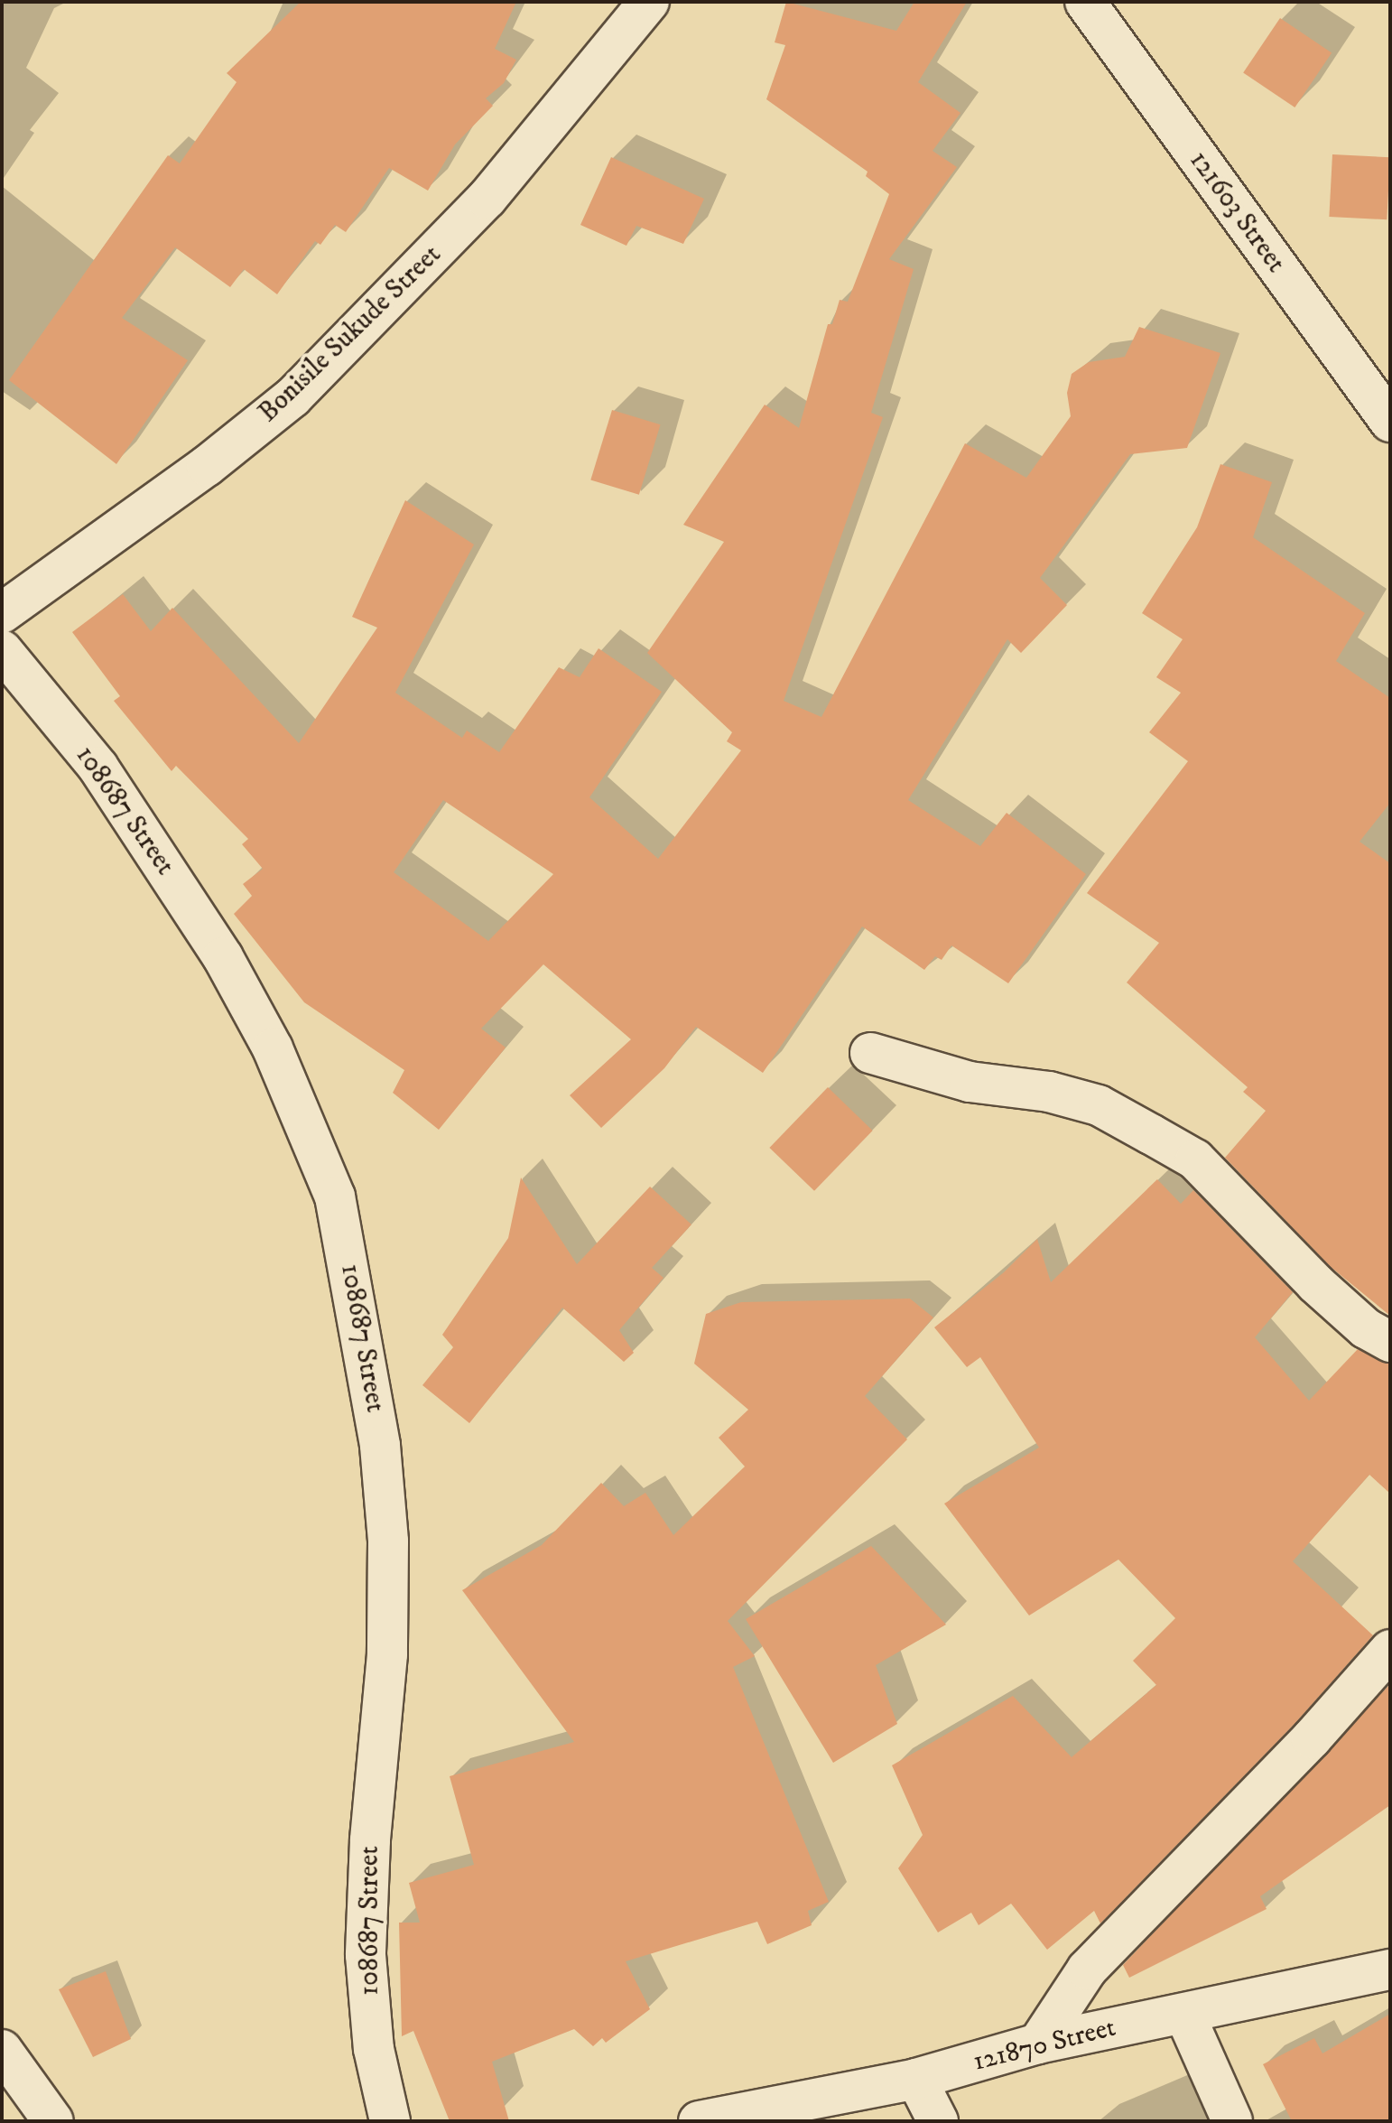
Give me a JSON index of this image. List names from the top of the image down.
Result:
{
  "streets": {
    "street": [
      "121603 Street",
      "Bonisile Sukude Street",
      "108687 Street",
      "121870 Street"
    ]
  }
}
